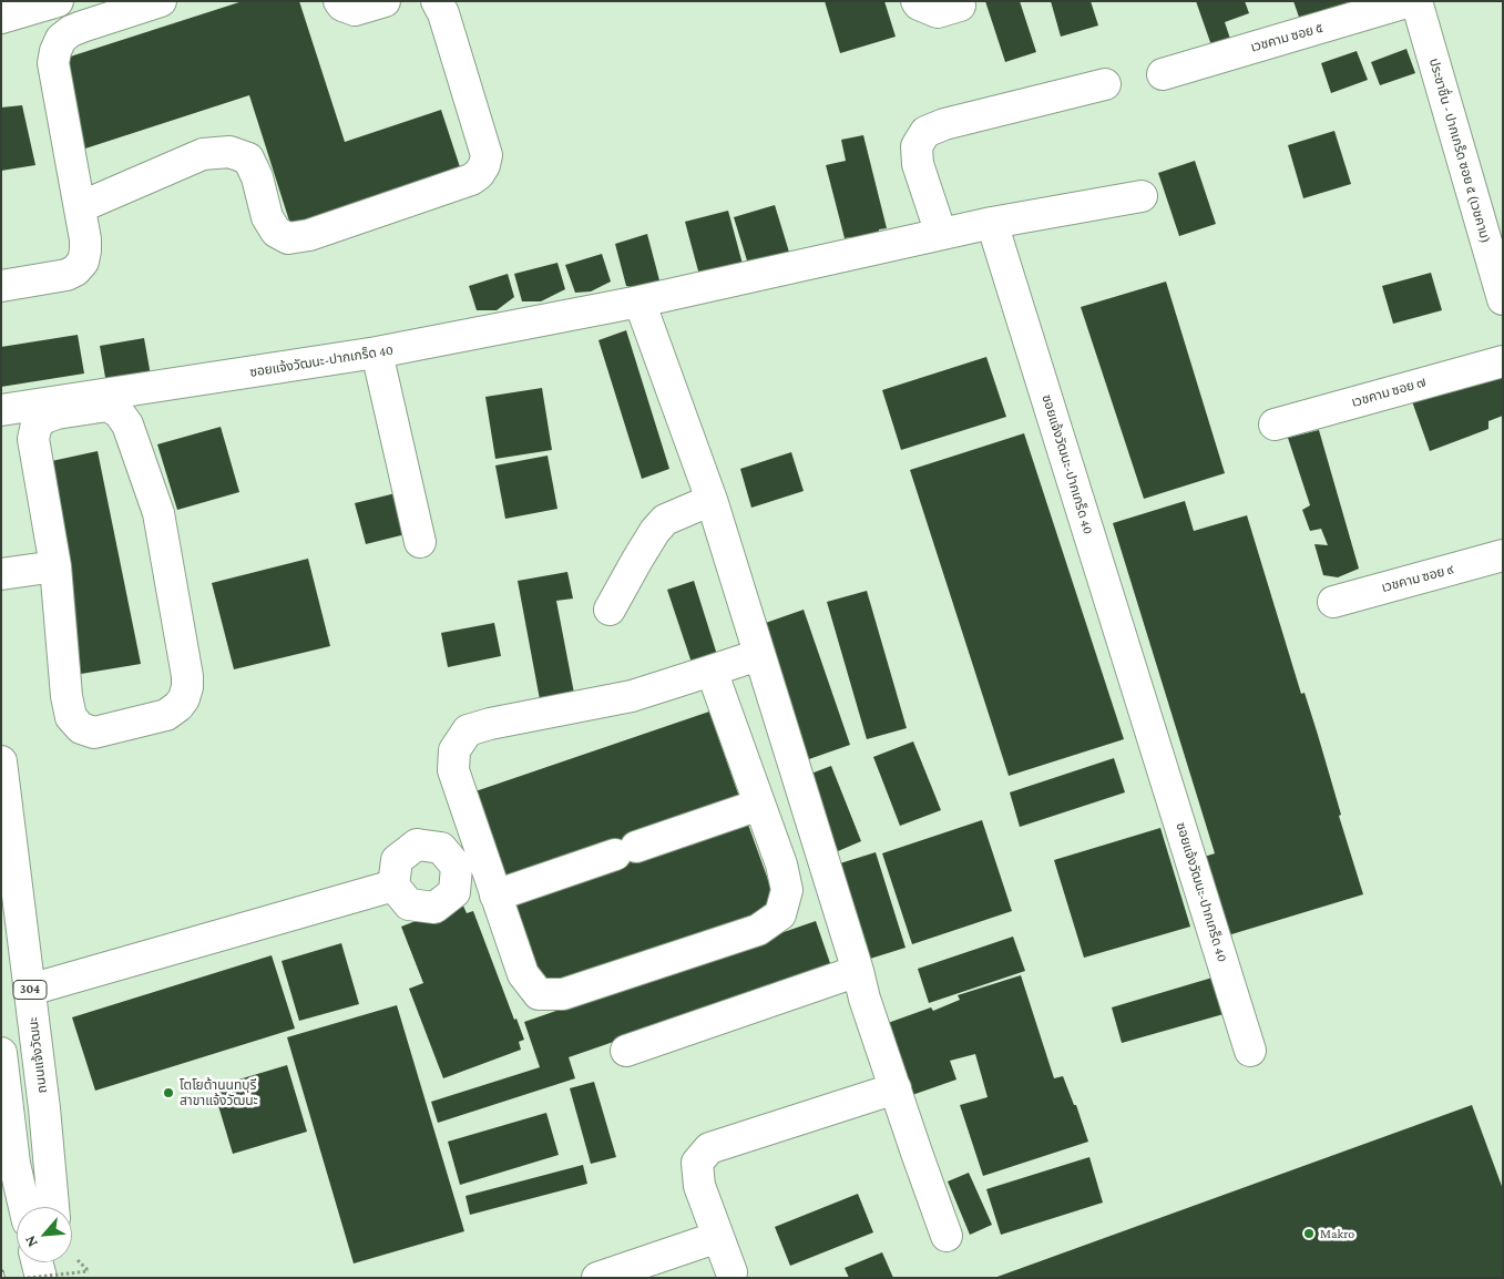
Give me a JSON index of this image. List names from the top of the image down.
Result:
{
  "streets": {
    "street": [
      "เวชคาม ซอย ๕",
      "ประชาชื่น - ปากเกร็ด ซอย ๕ (เวชคาม)",
      "ซอยแจ้งวัฒนะ-ปากเกร็ด 40",
      "เวชคาม ซอย ๗",
      "เวชคาม ซอย ๙",
      "304",
      "ถนนแจ้งวัฒนะ"
    ]
  },
  "places": ["โตโยต้านนทบุรี สาขาแจ้งวัฒนะ", "Makro"],
  "north": "bottom left"
}
